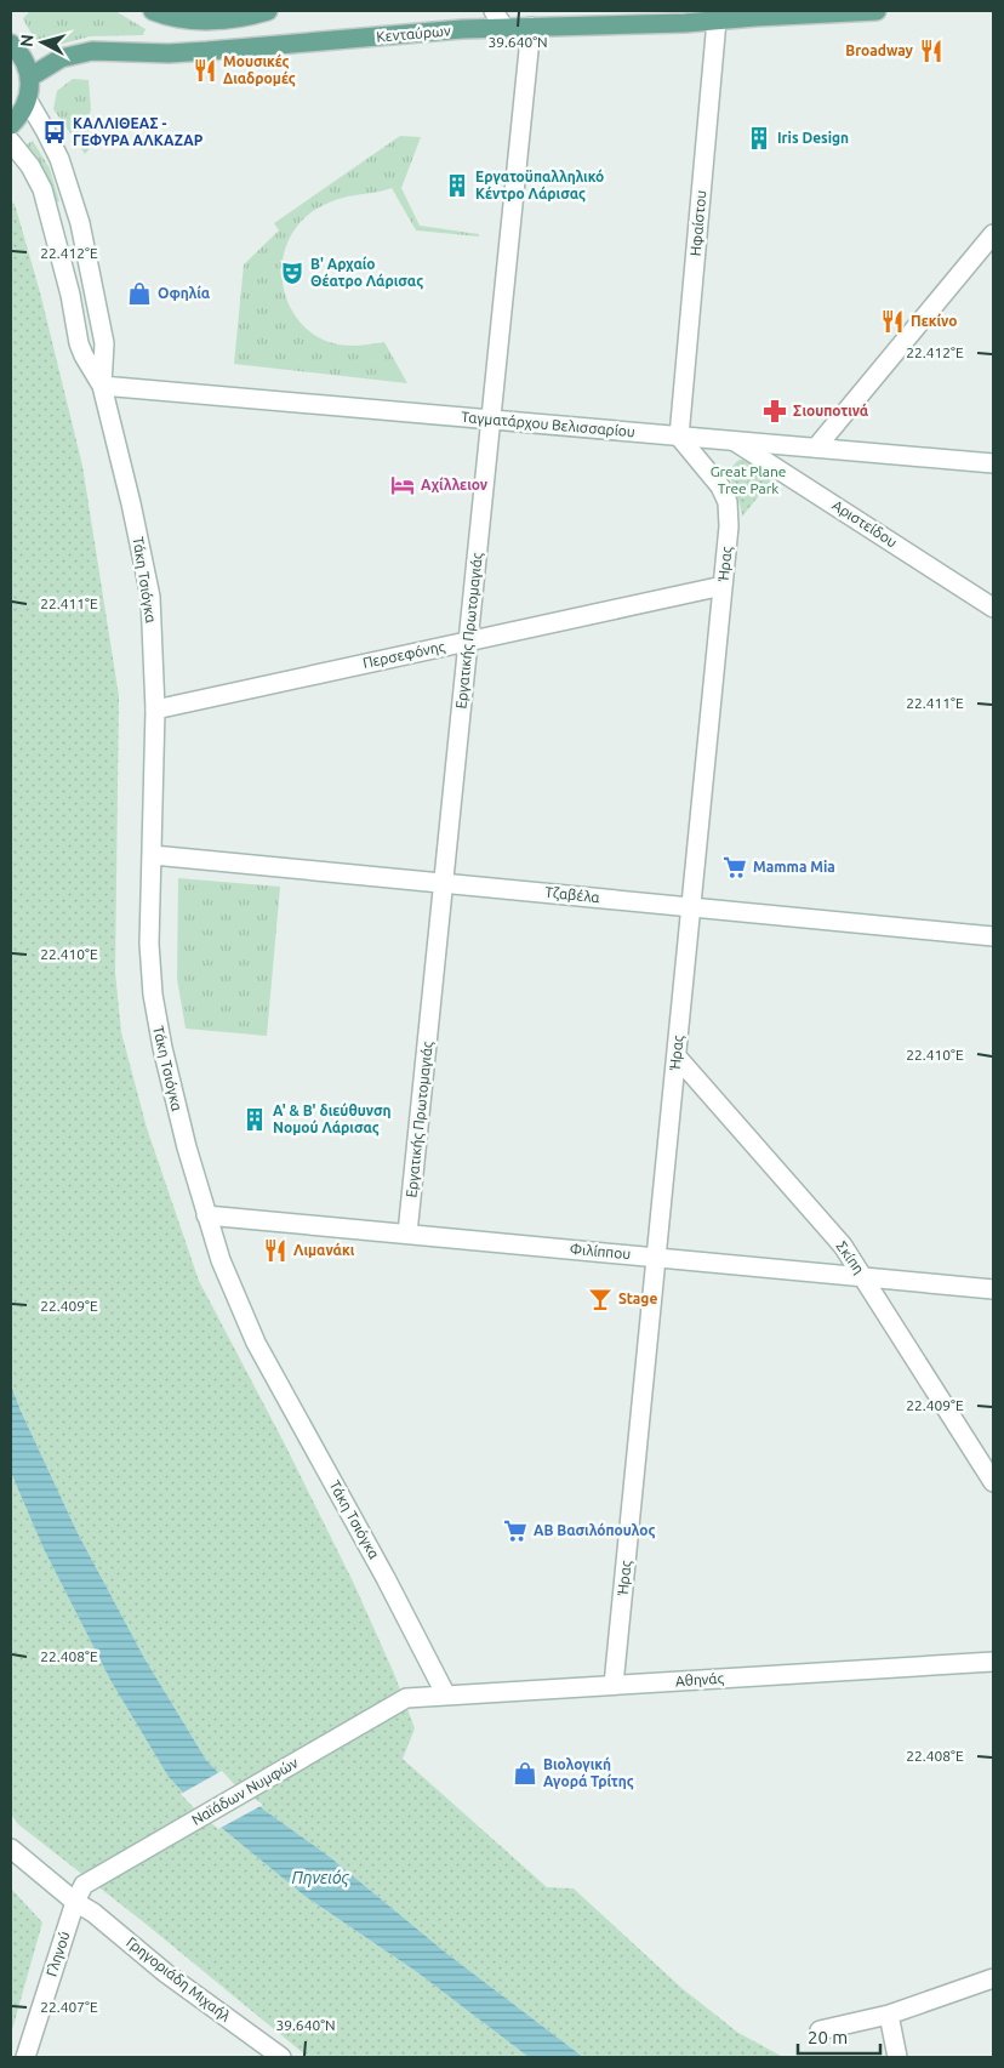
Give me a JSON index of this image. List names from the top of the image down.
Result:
{
  "streets": {
    "main road": ["Κενταύρων"],
    "street": [
      "Ηφαίστου",
      "Ταγματάρχου Βελισσαρίου",
      "Αριστείδου",
      "Ήρας",
      "Τάκη Τσιόγκα",
      "Εργατικής Πρωτομαγιάς",
      "Περσεφόνης",
      "Τζαβέλα",
      "Φιλίππου",
      "Σκίπη",
      "Αθηνάς",
      "Ναϊάδων Νυμφών",
      "Γληνού",
      "Γρηγοριάδη Μιχαήλ"
    ]
  },
  "crossings": [
    ["Κενταύρων", "Ηφαίστου"],
    ["Κενταύρων", "Εργατικής Πρωτομαγιάς"],
    ["Ηφαίστου", "Ταγματάρχου Βελισσαρίου"],
    ["Ηφαίστου", "Ήρας"],
    ["Ταγματάρχου Βελισσαρίου", "Αριστείδου"],
    ["Ταγματάρχου Βελισσαρίου", "Ήρας"],
    ["Ταγματάρχου Βελισσαρίου", "Τάκη Τσιόγκα"],
    ["Ταγματάρχου Βελισσαρίου", "Εργατικής Πρωτομαγιάς"],
    ["Ήρας", "Περσεφόνης"],
    ["Ήρας", "Τζαβέλα"],
    ["Ήρας", "Φιλίππου"],
    ["Ήρας", "Σκίπη"],
    ["Ήρας", "Αθηνάς"],
    ["Τάκη Τσιόγκα", "Περσεφόνης"],
    ["Τάκη Τσιόγκα", "Τζαβέλα"],
    ["Τάκη Τσιόγκα", "Φιλίππου"],
    ["Τάκη Τσιόγκα", "Αθηνάς"],
    ["Εργατικής Πρωτομαγιάς", "Περσεφόνης"],
    ["Εργατικής Πρωτομαγιάς", "Τζαβέλα"],
    ["Εργατικής Πρωτομαγιάς", "Φιλίππου"],
    ["Φιλίππου", "Σκίπη"],
    ["Αθηνάς", "Ναϊάδων Νυμφών"],
    ["Ναϊάδων Νυμφών", "Γληνού"],
    ["Ναϊάδων Νυμφών", "Γρηγοριάδη Μιχαήλ"],
    ["Γληνού", "Γρηγοριάδη Μιχαήλ"]
  ],
  "water": ["Πηνειός"],
  "parks": ["Great Plane Tree Park"],
  "places": {
    "restaurant": [
      "Broadway",
      "Μουσικές Διαδρομές",
      "Πεκίνο",
      "Λιμανάκι"
    ],
    "bus stop": ["ΚΑΛΛΙΘΕΑΣ - ΓΕΦΥΡΑ ΑΛΚΑΖΑΡ"],
    "building": ["Iris Design", "Εργατοϋπαλληλικό Κέντρο Λάρισας", "Α' & Β' διεύθυνση Νομού Λάρισας"],
    "theatre": ["Β' Αρχαίο Θέατρο Λάρισας"],
    "shop": ["Οφηλία", "Βιολογική Αγορά Τρίτης"],
    "pharmacy": ["Σιουποτινά"],
    "hotel": ["Αχίλλειον"],
    "supermarket": ["Mamma Mia", "ΑΒ Βασιλόπουλος"],
    "bar": ["Stage"]
  },
  "scale_bar": "20 m",
  "north": "left",
  "coordinates": [
    "39.640°N",
    "22.412°E",
    "22.411°E",
    "22.410°E",
    "22.409°E",
    "22.408°E",
    "22.407°E"
  ]
}
